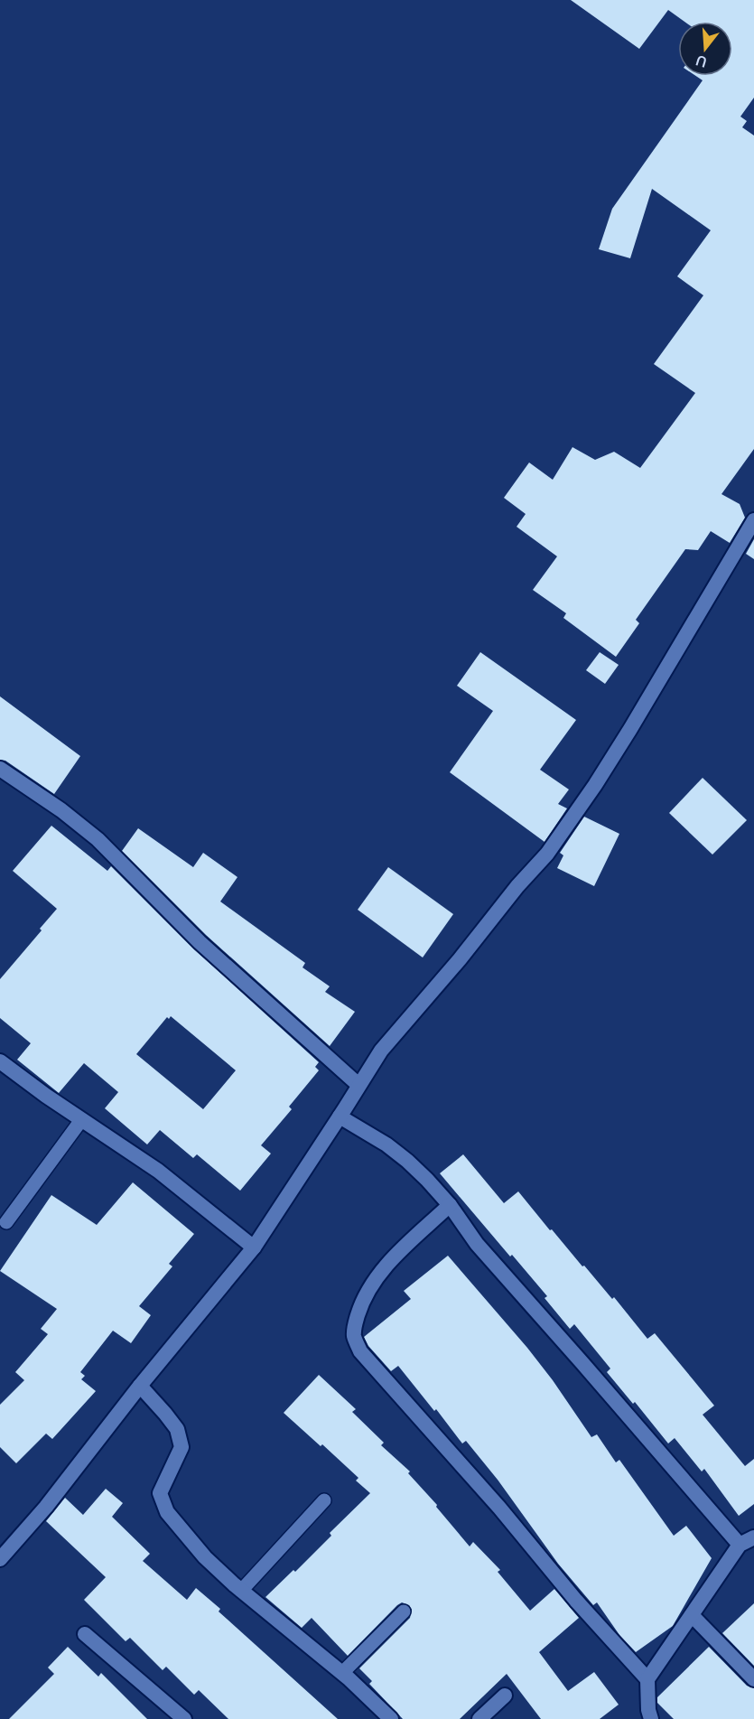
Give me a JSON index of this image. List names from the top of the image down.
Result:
{
  "north": "bottom"
}
